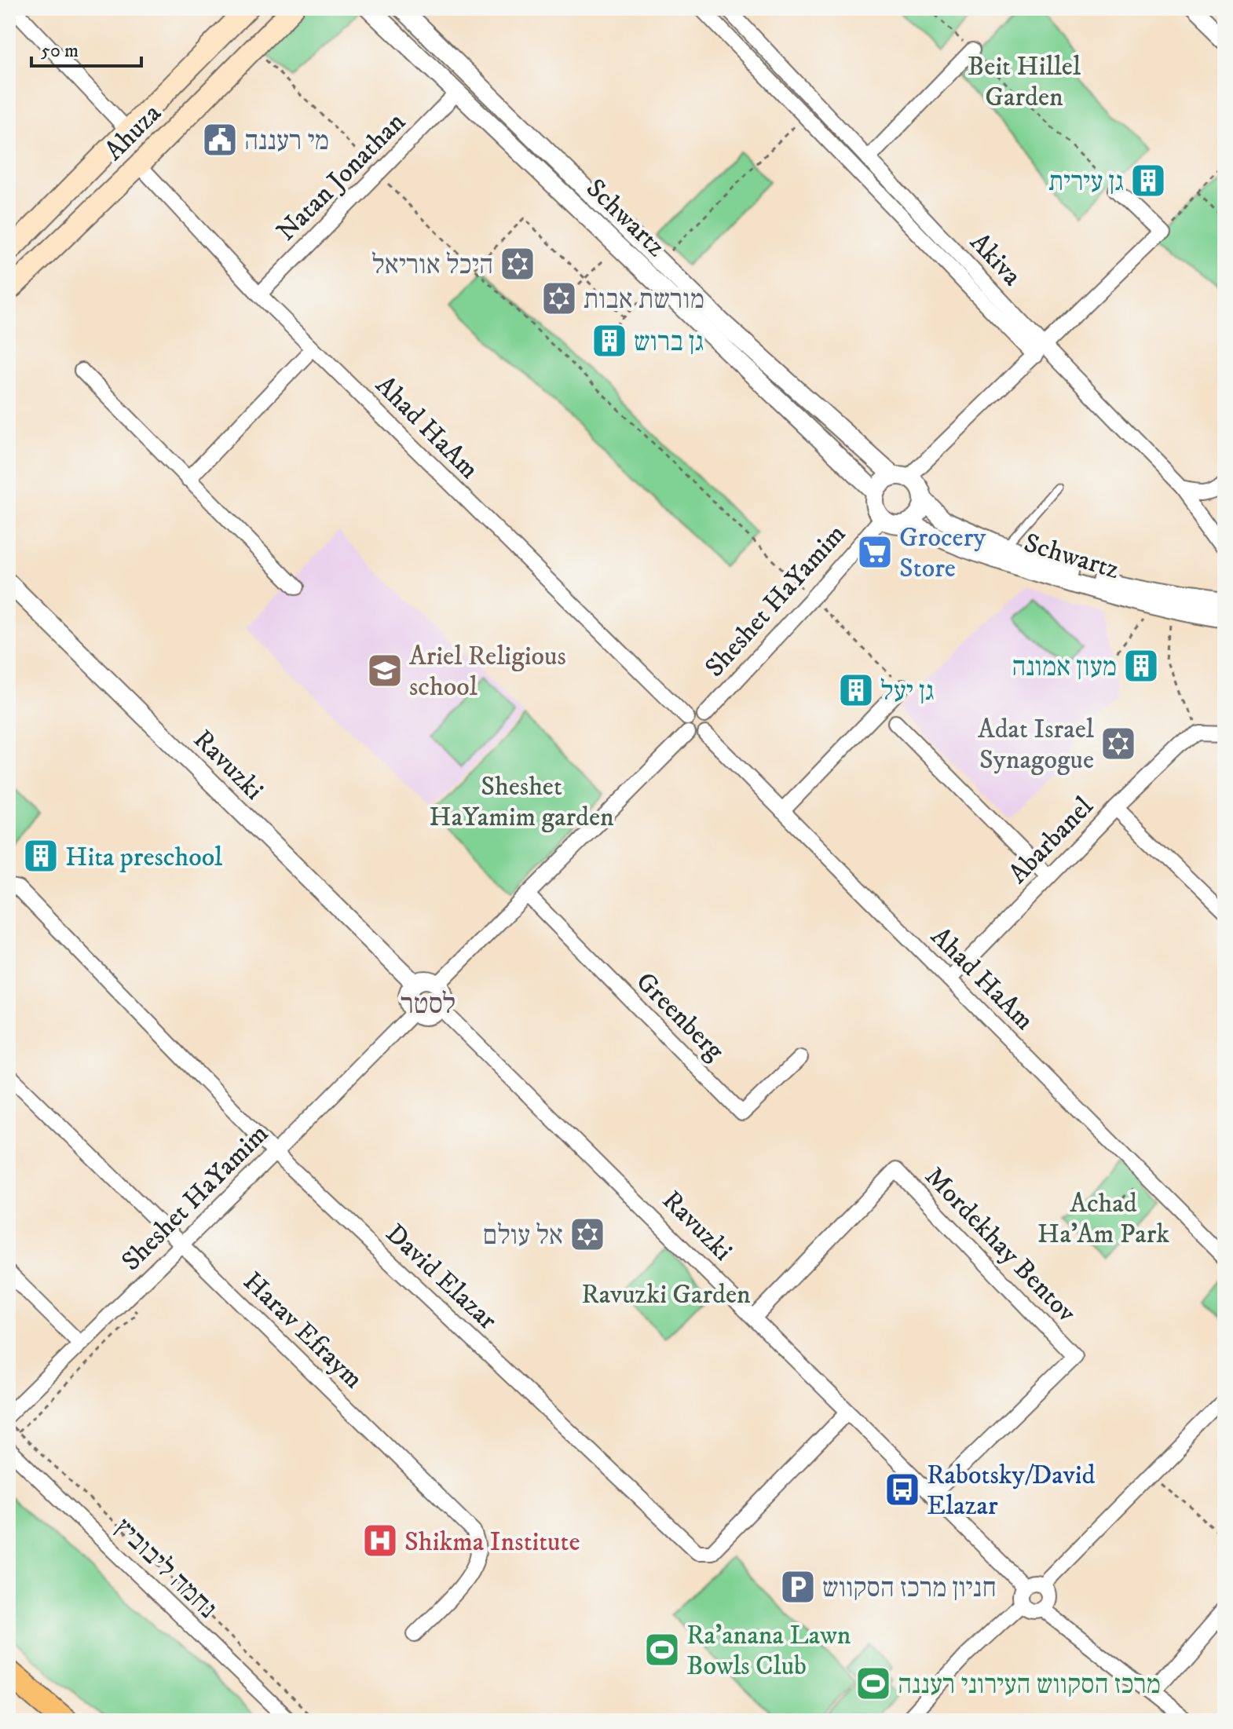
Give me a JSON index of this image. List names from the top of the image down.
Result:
{
  "streets": {
    "main road": ["Ahuza"],
    "street": [
      "Natan Jonathan",
      "Schwartz",
      "Akiva",
      "Ahad HaAm",
      "Sheshet HaYamim",
      "Ravuzki",
      "Abarbanel",
      "Greenberg",
      "Mordekhay Bentov",
      "David Elazar",
      "Harav Efraym",
      "נחמה ליבוביץ"
    ]
  },
  "crossings": [
    ["Ahuza", "Ahad HaAm"],
    ["Natan Jonathan", "Schwartz"],
    ["Natan Jonathan", "Ahad HaAm"],
    ["Schwartz", "Sheshet HaYamim"],
    ["Ahad HaAm", "Sheshet HaYamim"],
    ["Ahad HaAm", "Abarbanel"],
    ["Sheshet HaYamim", "Ravuzki"],
    ["Sheshet HaYamim", "David Elazar"],
    ["Sheshet HaYamim", "Harav Efraym"],
    ["Ravuzki", "Mordekhay Bentov"],
    ["Ravuzki", "David Elazar"]
  ],
  "districts": ["לסטר"],
  "parks": [
    "Beit Hillel Garden",
    "Sheshet HaYamim garden",
    "Achad Ha'Am Park",
    "Ravuzki Garden"
  ],
  "places": {
    "public building": ["מי רעננה"],
    "building": [
      "גן עירית",
      "גן ברוש",
      "מעון אמונה",
      "גן יעל",
      "Hita preschool"
    ],
    "synagogue": [
      "היכל אוריאל",
      "מורשת אבות",
      "Adat Israel Synagogue",
      "אל עולם"
    ],
    "supermarket": ["Grocery Store"],
    "school or university": ["Ariel Religious school"],
    "bus stop": ["Rabotsky/David Elazar"],
    "hospital": ["Shikma Institute"],
    "parking": ["חניון מרכז הסקווש"],
    "sports": ["Ra'anana Lawn Bowls Club", "מרכז הסקווש העירוני רעננה"]
  },
  "scale_bar": "50 m"
}
